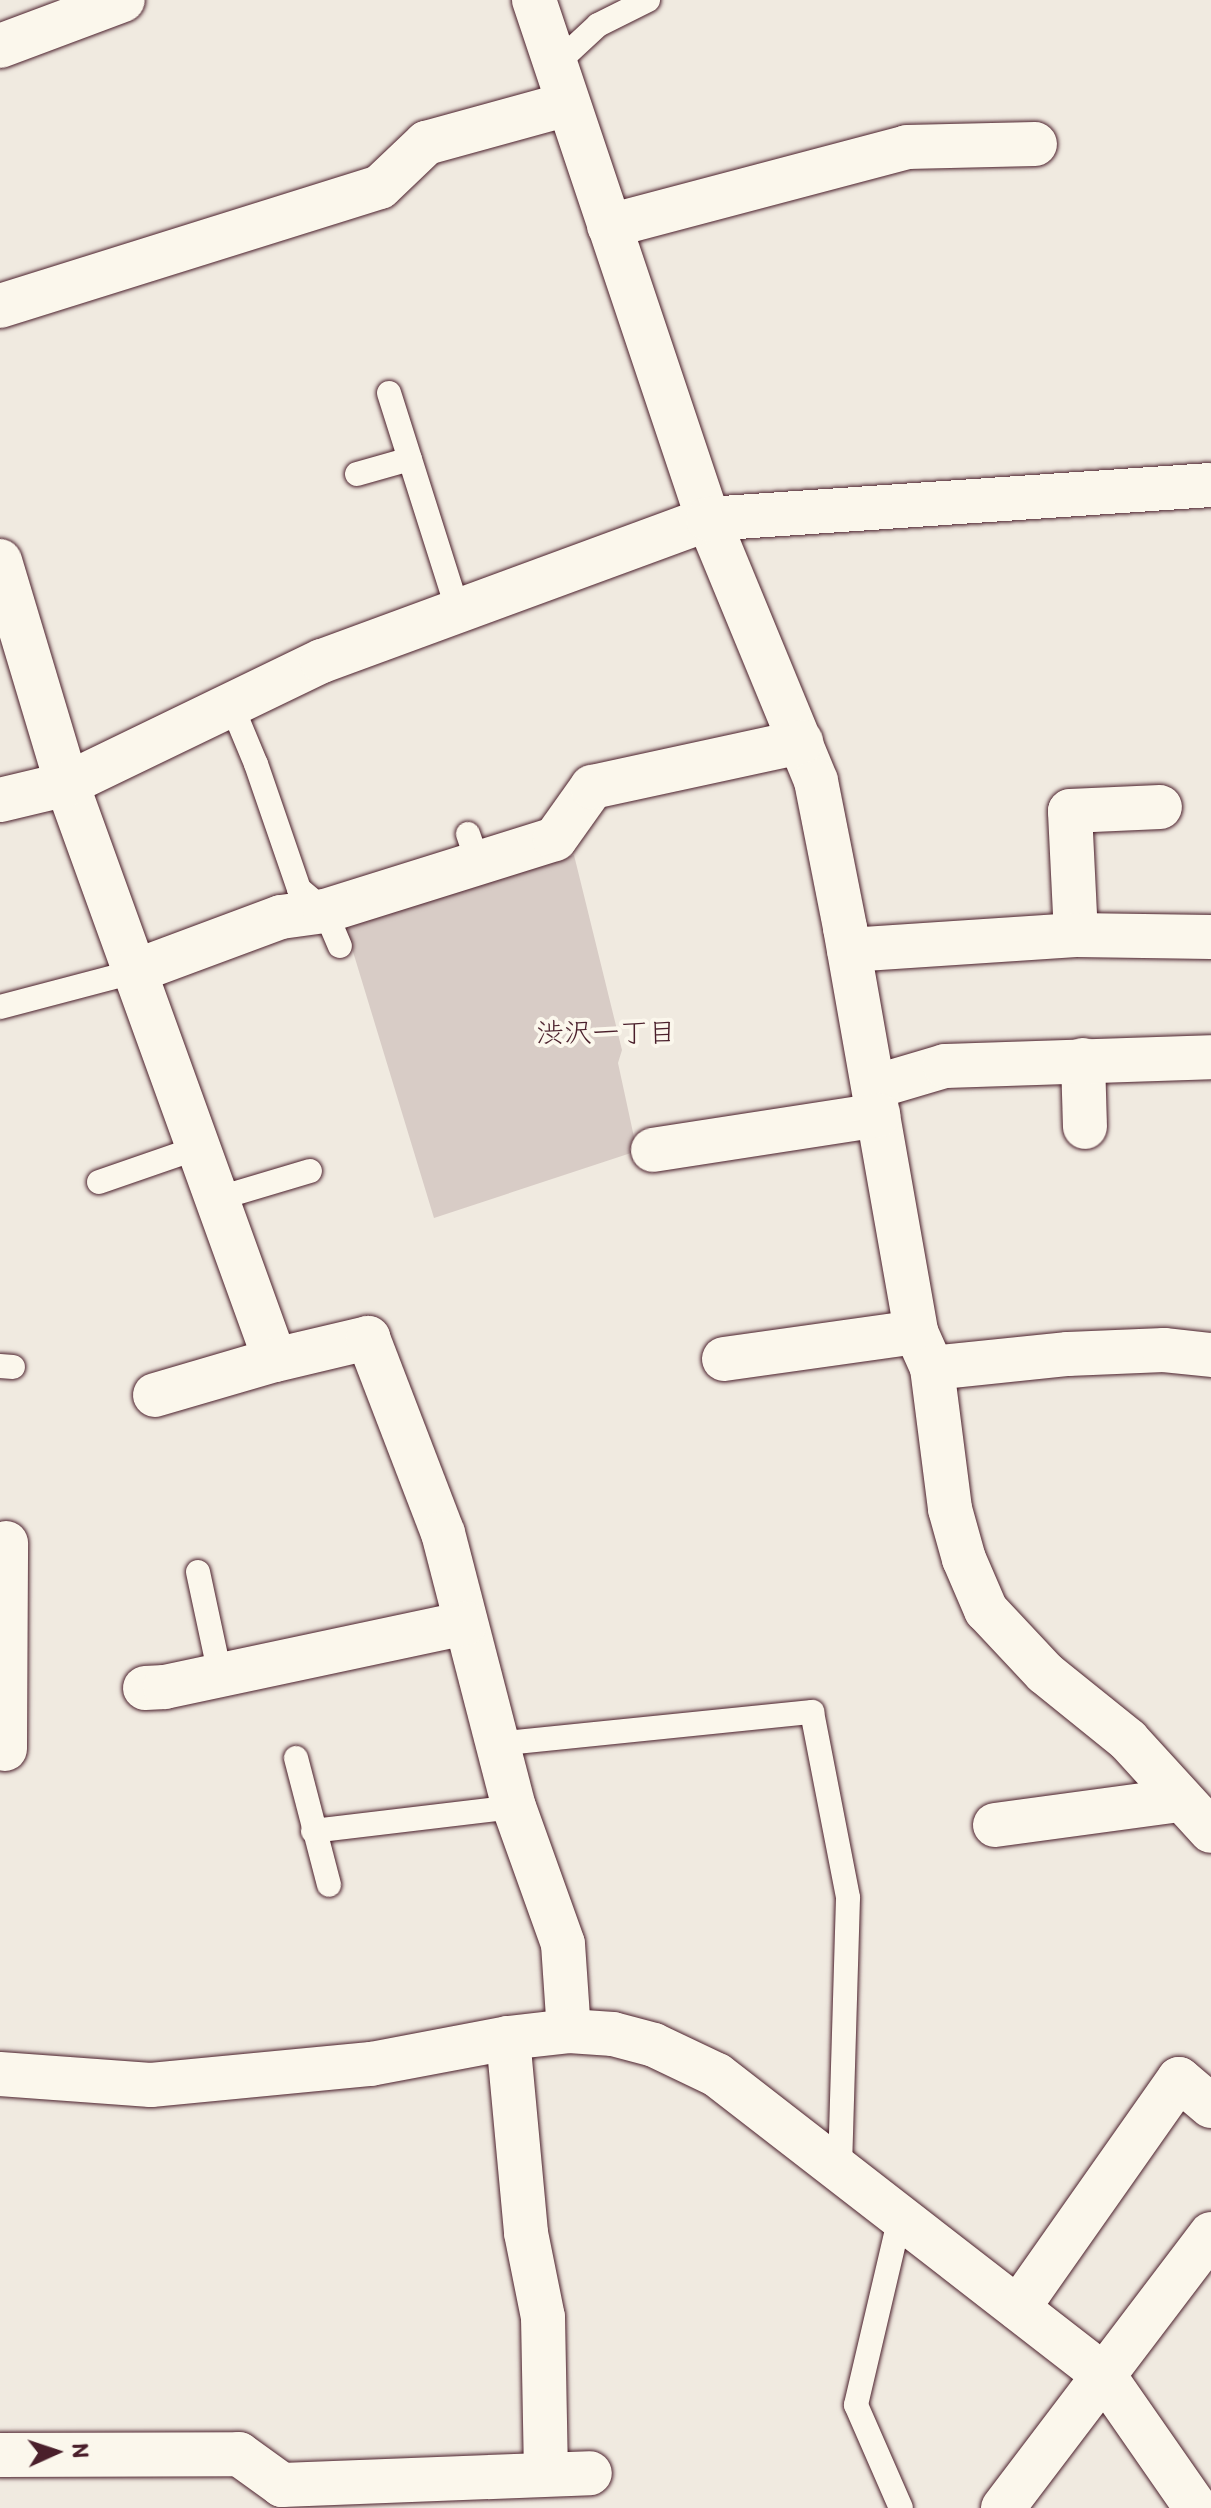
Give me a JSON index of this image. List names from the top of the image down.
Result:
{
  "districts": ["渋沢一丁目"],
  "north": "right"
}
